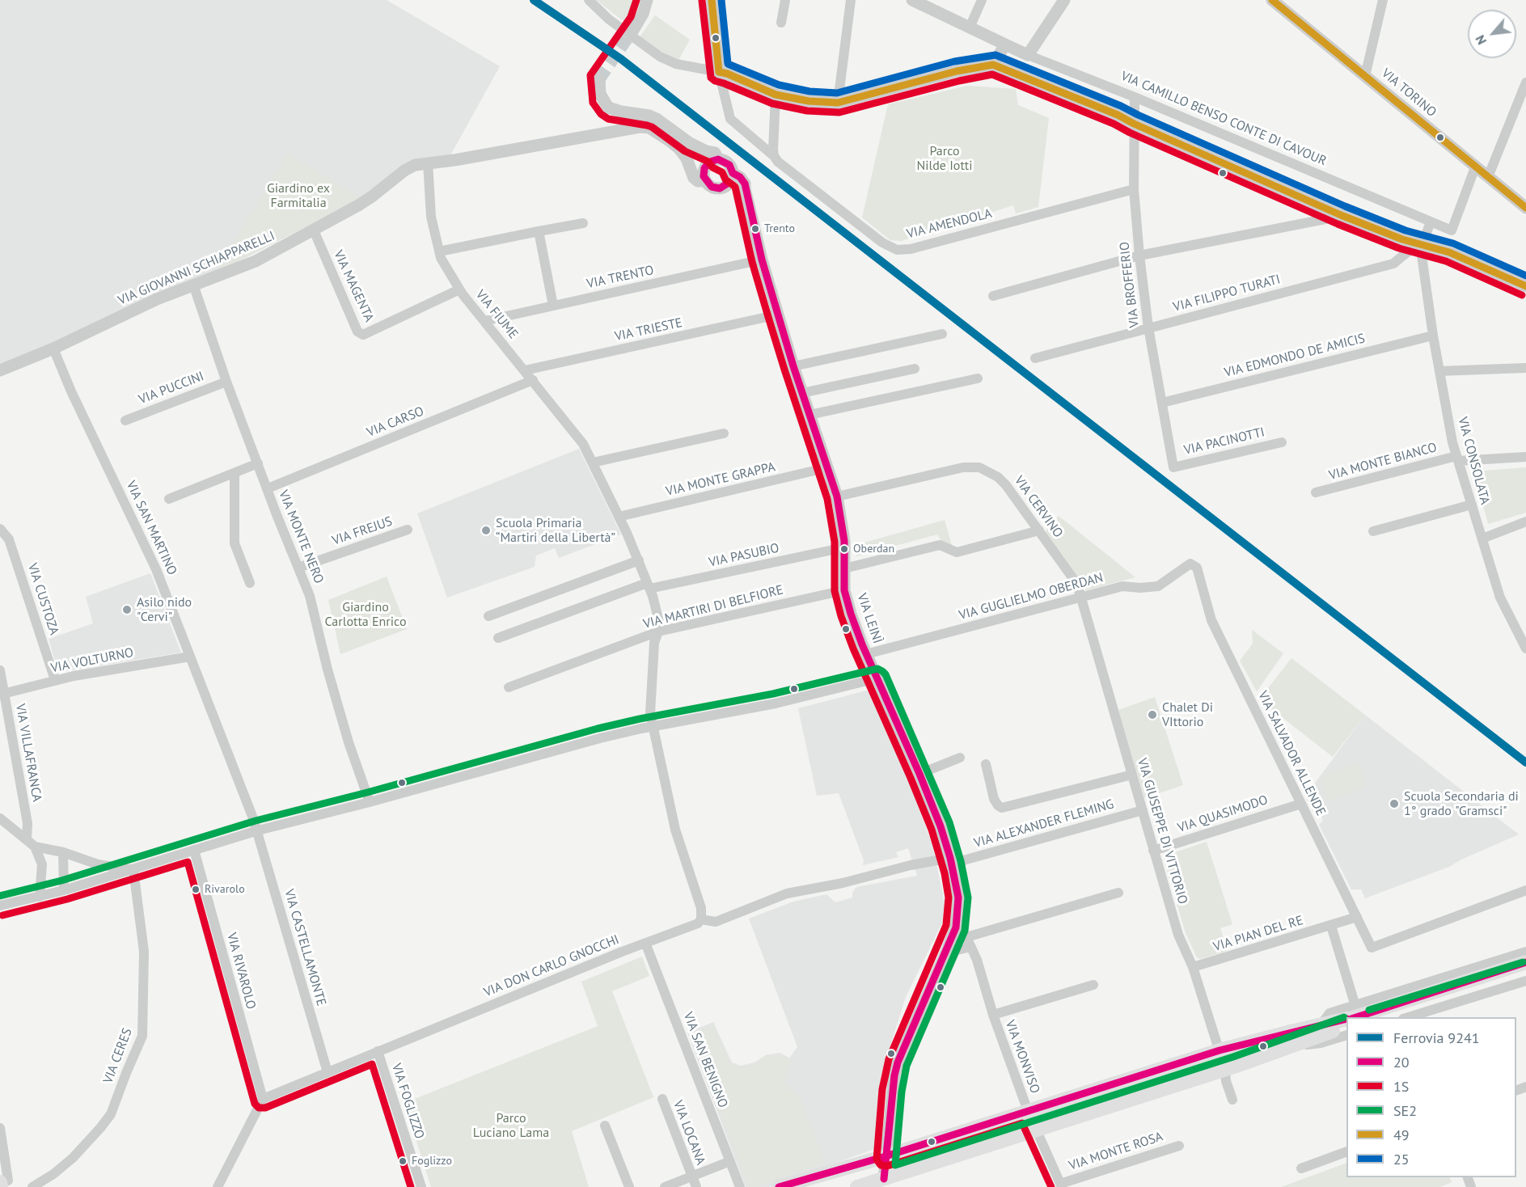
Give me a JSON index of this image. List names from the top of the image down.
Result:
{
  "streets": {
    "street": [
      "VIA TORINO",
      "VIA CAMILLO BENSO CONTE DI CAVOUR",
      "VIA AMENDOLA",
      "VIA GIOVANNI SCHIAPPARELLI",
      "VIA TRENTO",
      "VIA BROFFERIO",
      "VIA MAGENTA",
      "VIA FILIPPO TURATI",
      "VIA FIUME",
      "VIA TRIESTE",
      "VIA EDMONDO DE AMICIS",
      "VIA PUCCINI",
      "VIA CARSO",
      "VIA PACINOTTI",
      "VIA CONSOLATA",
      "VIA MONTE BIANCO",
      "VIA MONTE GRAPPA",
      "VIA CERVINO",
      "VIA SAN MARTINO",
      "VIA FREJUS",
      "VIA MONTE NERO",
      "VIA PASUBIO",
      "VIA GUGLIELMO OBERDAN",
      "VIA CUSTOZA",
      "VIA MARTIRI DI BELFIORE",
      "VIA LEINÌ",
      "VIA VOLTURNO",
      "VIA VILLAFRANCA",
      "VIA SALVADOR ALLENDE",
      "VIA QUASIMODO",
      "VIA ALEXANDER FLEMING",
      "VIA GIUSEPPE DI VITTORIO",
      "VIA PIAN DEL RE",
      "VIA CASTELLAMONTE",
      "VIA DON CARLO GNOCCHI",
      "VIA RIVAROLO",
      "VIA CERES",
      "VIA MONVISO",
      "VIA SAN BENIGNO",
      "VIA FOGLIZZO",
      "VIA LOCANA",
      "VIA MONTE ROSA"
    ]
  },
  "crossings": [
    ["VIA TORINO", "VIA CAMILLO BENSO CONTE DI CAVOUR"],
    ["VIA CAMILLO BENSO CONTE DI CAVOUR", "VIA BROFFERIO"],
    ["VIA AMENDOLA", "VIA BROFFERIO"],
    ["VIA GIOVANNI SCHIAPPARELLI", "VIA MAGENTA"],
    ["VIA GIOVANNI SCHIAPPARELLI", "VIA FIUME"],
    ["VIA GIOVANNI SCHIAPPARELLI", "VIA SAN MARTINO"],
    ["VIA GIOVANNI SCHIAPPARELLI", "VIA MONTE NERO"],
    ["VIA GIOVANNI SCHIAPPARELLI", "VIA LEINÌ"],
    ["VIA TRENTO", "VIA FIUME"],
    ["VIA TRENTO", "VIA LEINÌ"],
    ["VIA BROFFERIO", "VIA FILIPPO TURATI"],
    ["VIA BROFFERIO", "VIA EDMONDO DE AMICIS"],
    ["VIA BROFFERIO", "VIA PACINOTTI"],
    ["VIA MAGENTA", "VIA FIUME"],
    ["VIA FILIPPO TURATI", "VIA CONSOLATA"],
    ["VIA FIUME", "VIA TRIESTE"],
    ["VIA FIUME", "VIA CARSO"],
    ["VIA FIUME", "VIA MONTE GRAPPA"],
    ["VIA FIUME", "VIA PASUBIO"],
    ["VIA FIUME", "VIA MARTIRI DI BELFIORE"],
    ["VIA FIUME", "VIA DON CARLO GNOCCHI"],
    ["VIA TRIESTE", "VIA LEINÌ"],
    ["VIA EDMONDO DE AMICIS", "VIA CONSOLATA"],
    ["VIA PUCCINI", "VIA MONTE NERO"],
    ["VIA CARSO", "VIA MONTE NERO"],
    ["VIA CONSOLATA", "VIA MONTE BIANCO"],
    ["VIA MONTE GRAPPA", "VIA LEINÌ"],
    ["VIA CERVINO", "VIA GUGLIELMO OBERDAN"],
    ["VIA CERVINO", "VIA LEINÌ"],
    ["VIA CERVINO", "VIA GIUSEPPE DI VITTORIO"],
    ["VIA SAN MARTINO", "VIA VOLTURNO"],
    ["VIA SAN MARTINO", "VIA CASTELLAMONTE"],
    ["VIA FREJUS", "VIA MONTE NERO"],
    ["VIA PASUBIO", "VIA LEINÌ"],
    ["VIA GUGLIELMO OBERDAN", "VIA LEINÌ"],
    ["VIA GUGLIELMO OBERDAN", "VIA SALVADOR ALLENDE"],
    ["VIA GUGLIELMO OBERDAN", "VIA GIUSEPPE DI VITTORIO"],
    ["VIA CUSTOZA", "VIA VOLTURNO"],
    ["VIA MARTIRI DI BELFIORE", "VIA LEINÌ"],
    ["VIA LEINÌ", "VIA ALEXANDER FLEMING"],
    ["VIA LEINÌ", "VIA DON CARLO GNOCCHI"],
    ["VIA LEINÌ", "VIA MONVISO"],
    ["VIA VOLTURNO", "VIA VILLAFRANCA"],
    ["VIA SALVADOR ALLENDE", "VIA QUASIMODO"],
    ["VIA SALVADOR ALLENDE", "VIA PIAN DEL RE"],
    ["VIA QUASIMODO", "VIA GIUSEPPE DI VITTORIO"],
    ["VIA ALEXANDER FLEMING", "VIA GIUSEPPE DI VITTORIO"],
    ["VIA ALEXANDER FLEMING", "VIA DON CARLO GNOCCHI"],
    ["VIA GIUSEPPE DI VITTORIO", "VIA PIAN DEL RE"],
    ["VIA CASTELLAMONTE", "VIA DON CARLO GNOCCHI"],
    ["VIA DON CARLO GNOCCHI", "VIA RIVAROLO"],
    ["VIA DON CARLO GNOCCHI", "VIA SAN BENIGNO"],
    ["VIA DON CARLO GNOCCHI", "VIA FOGLIZZO"],
    ["VIA MONVISO", "VIA MONTE ROSA"],
    ["VIA SAN BENIGNO", "VIA LOCANA"]
  ],
  "parks": [
    "Parco Nilde Iotti",
    "Giardino ex Farmitalia",
    "Giardino Carlotta Enrico",
    "Parco Luciano Lama"
  ],
  "places": [
    "Trento",
    "Scuola Primaria “Martiri della Libertà”",
    "Oberdan",
    "Asilo nido \"Cervi\"",
    "Chalet Di VIttorio",
    "Scuola Secondaria di 1° grado \"Gramsci\"",
    "Rivarolo",
    "Foglizzo"
  ],
  "lines": [
    "rail line 9241",
    "transit line 1S",
    "transit line 49",
    "transit line 25",
    "transit line 20",
    "transit line SE2"
  ],
  "legend": [
    "Ferrovia 9241",
    "20",
    "1S",
    "SE2",
    "49",
    "25"
  ],
  "north": "bottom left"
}
